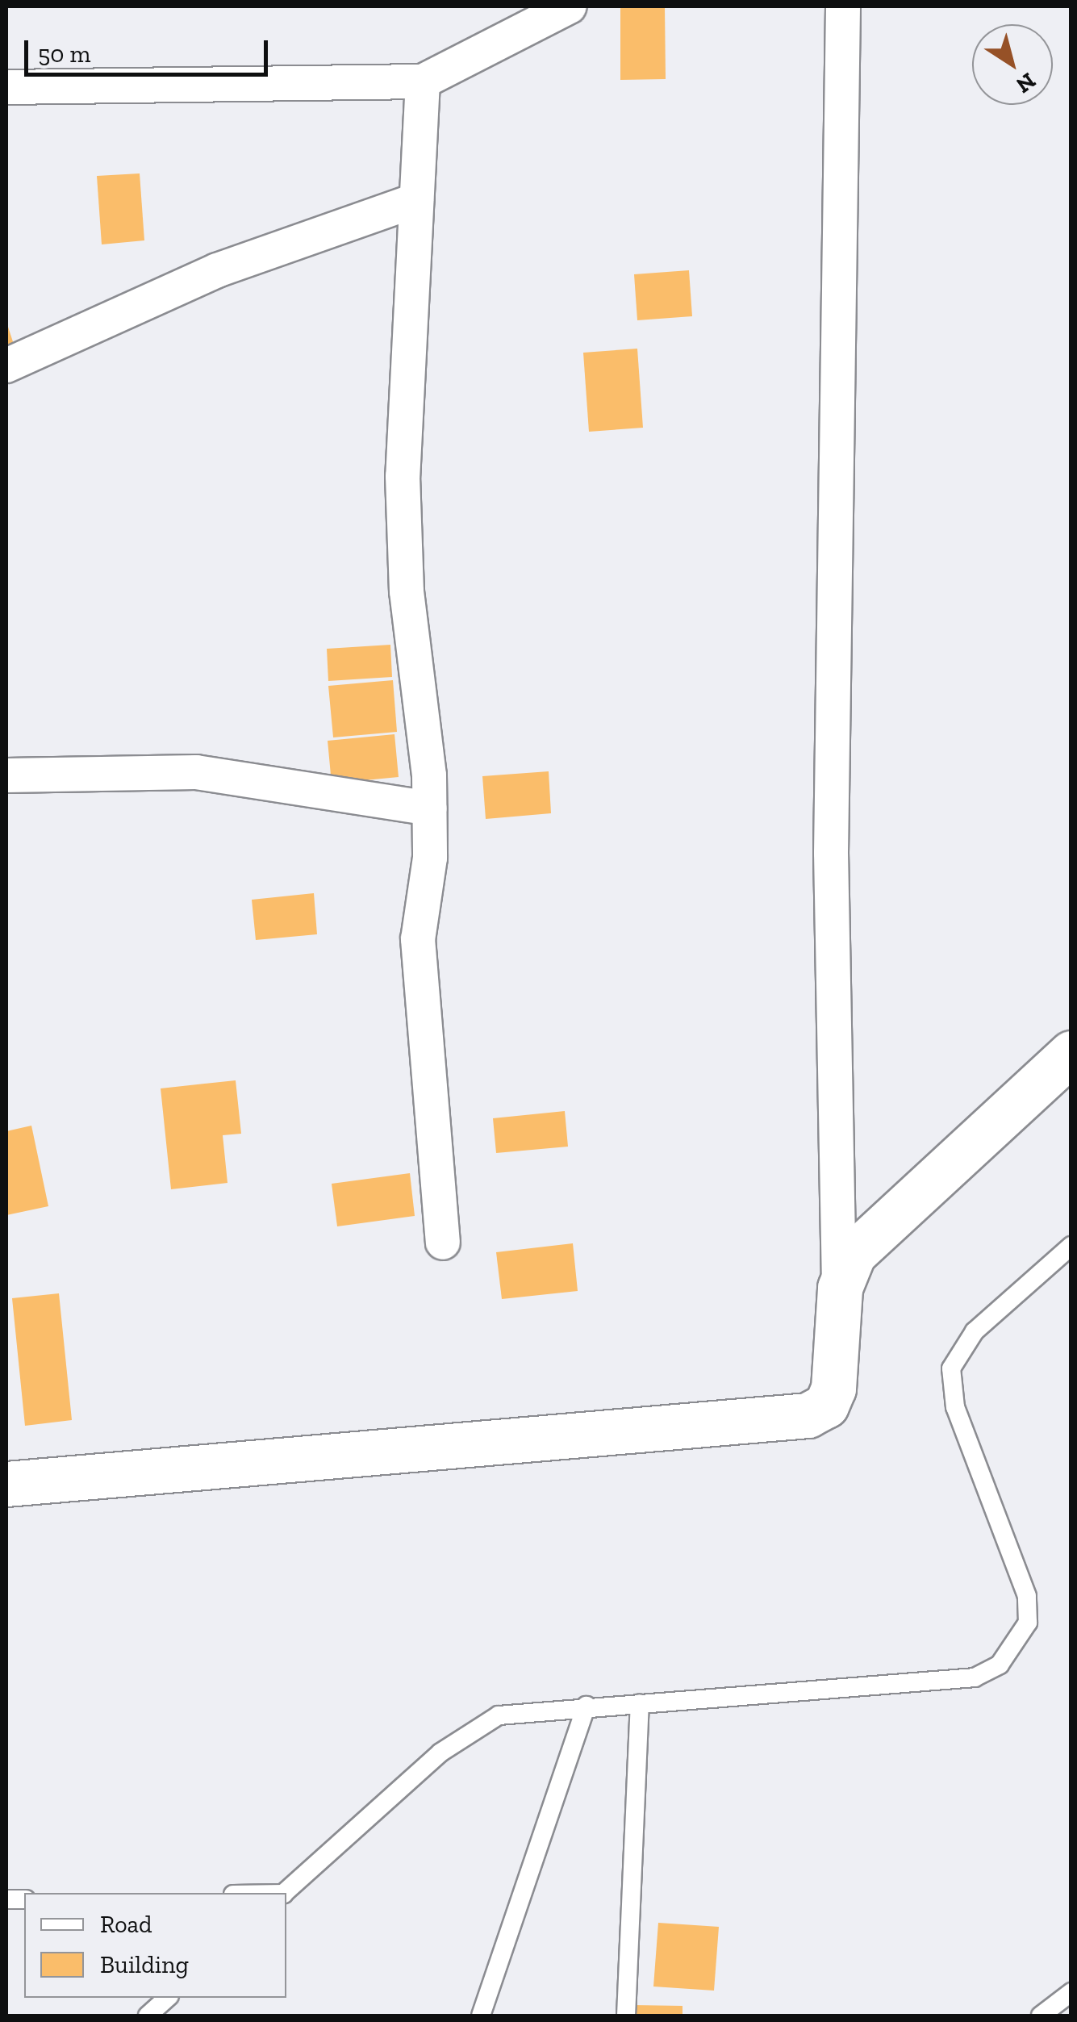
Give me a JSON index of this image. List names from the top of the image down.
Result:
{
  "legend": ["Road", "Building"],
  "scale_bar": "50 m",
  "north": "bottom right"
}
